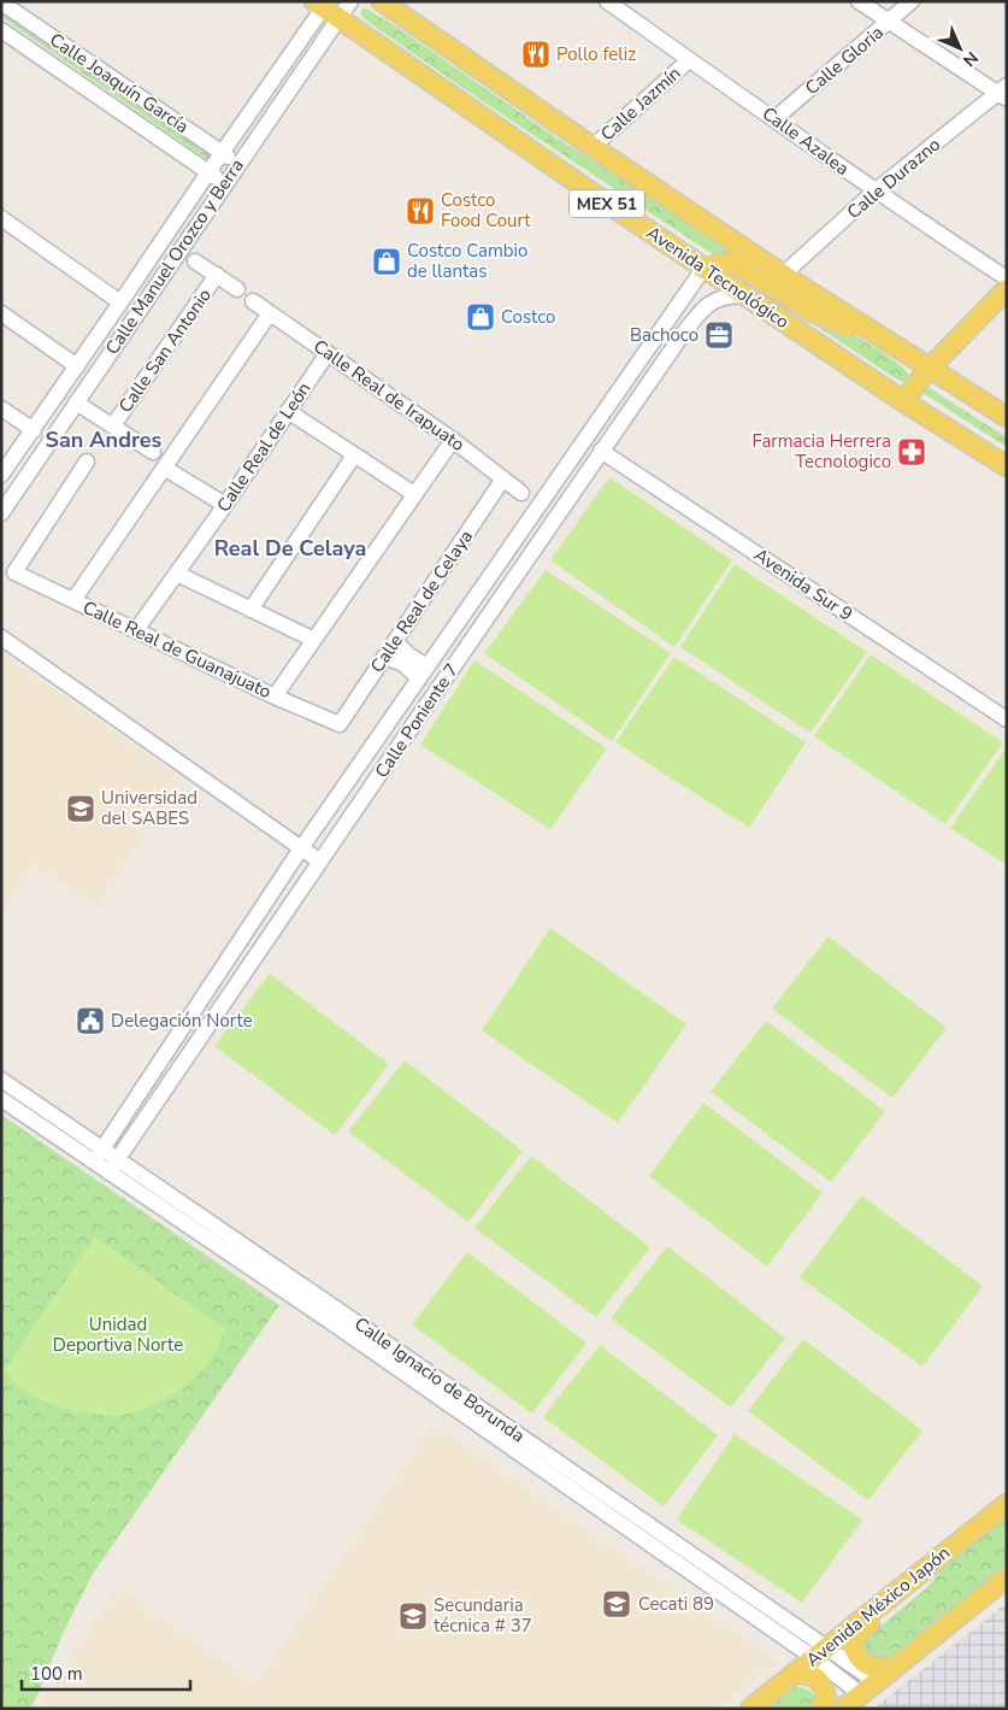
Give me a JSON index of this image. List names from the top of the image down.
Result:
{
  "streets": {
    "main road": ["MEX 51", "Avenida Tecnológico", "Avenida México Japón"],
    "street": [
      "Calle Gloria",
      "Calle Joaquín García",
      "Calle Jazmín",
      "Calle Azalea",
      "Calle Durazno",
      "Calle Manuel Orozco y Berra",
      "Calle San Antonio",
      "Calle Real de Irapuato",
      "Calle Real de León",
      "Avenida Sur 9",
      "Calle Real de Celaya",
      "Calle Real de Guanajuato",
      "Calle Poniente 7",
      "Calle Ignacio de Borunda"
    ]
  },
  "crossings": [
    ["Calle Gloria", "Calle Azalea"],
    ["Calle Joaquín García", "Calle Manuel Orozco y Berra"],
    ["Calle Jazmín", "Calle Azalea"],
    ["Calle Jazmín", "MEX 51"],
    ["Calle Azalea", "Calle Durazno"],
    ["Calle Durazno", "MEX 51"],
    ["Calle Manuel Orozco y Berra", "Avenida Tecnológico"],
    ["Avenida Tecnológico", "Calle Poniente 7"],
    ["Calle Real de Irapuato", "Calle Real de León"],
    ["Calle Real de Irapuato", "Calle Real de Celaya"],
    ["Calle Real de León", "Calle Real de Guanajuato"],
    ["Avenida Sur 9", "Calle Poniente 7"],
    ["Calle Real de Celaya", "Calle Real de Guanajuato"],
    ["Calle Poniente 7", "Calle Ignacio de Borunda"],
    ["Calle Ignacio de Borunda", "Avenida México Japón"]
  ],
  "districts": ["San Andres", "Real De Celaya"],
  "parks": ["Unidad Deportiva Norte"],
  "places": {
    "restaurant": ["Pollo feliz", "Costco Food Court"],
    "shop": ["Costco Cambio de llantas", "Costco"],
    "office": ["Bachoco"],
    "pharmacy": ["Farmacia Herrera Tecnologico"],
    "school or university": ["Universidad del SABES", "Cecati 89", "Secundaria técnica # 37"],
    "public building": ["Delegación Norte"]
  },
  "scale_bar": "100 m",
  "north": "bottom right"
}
